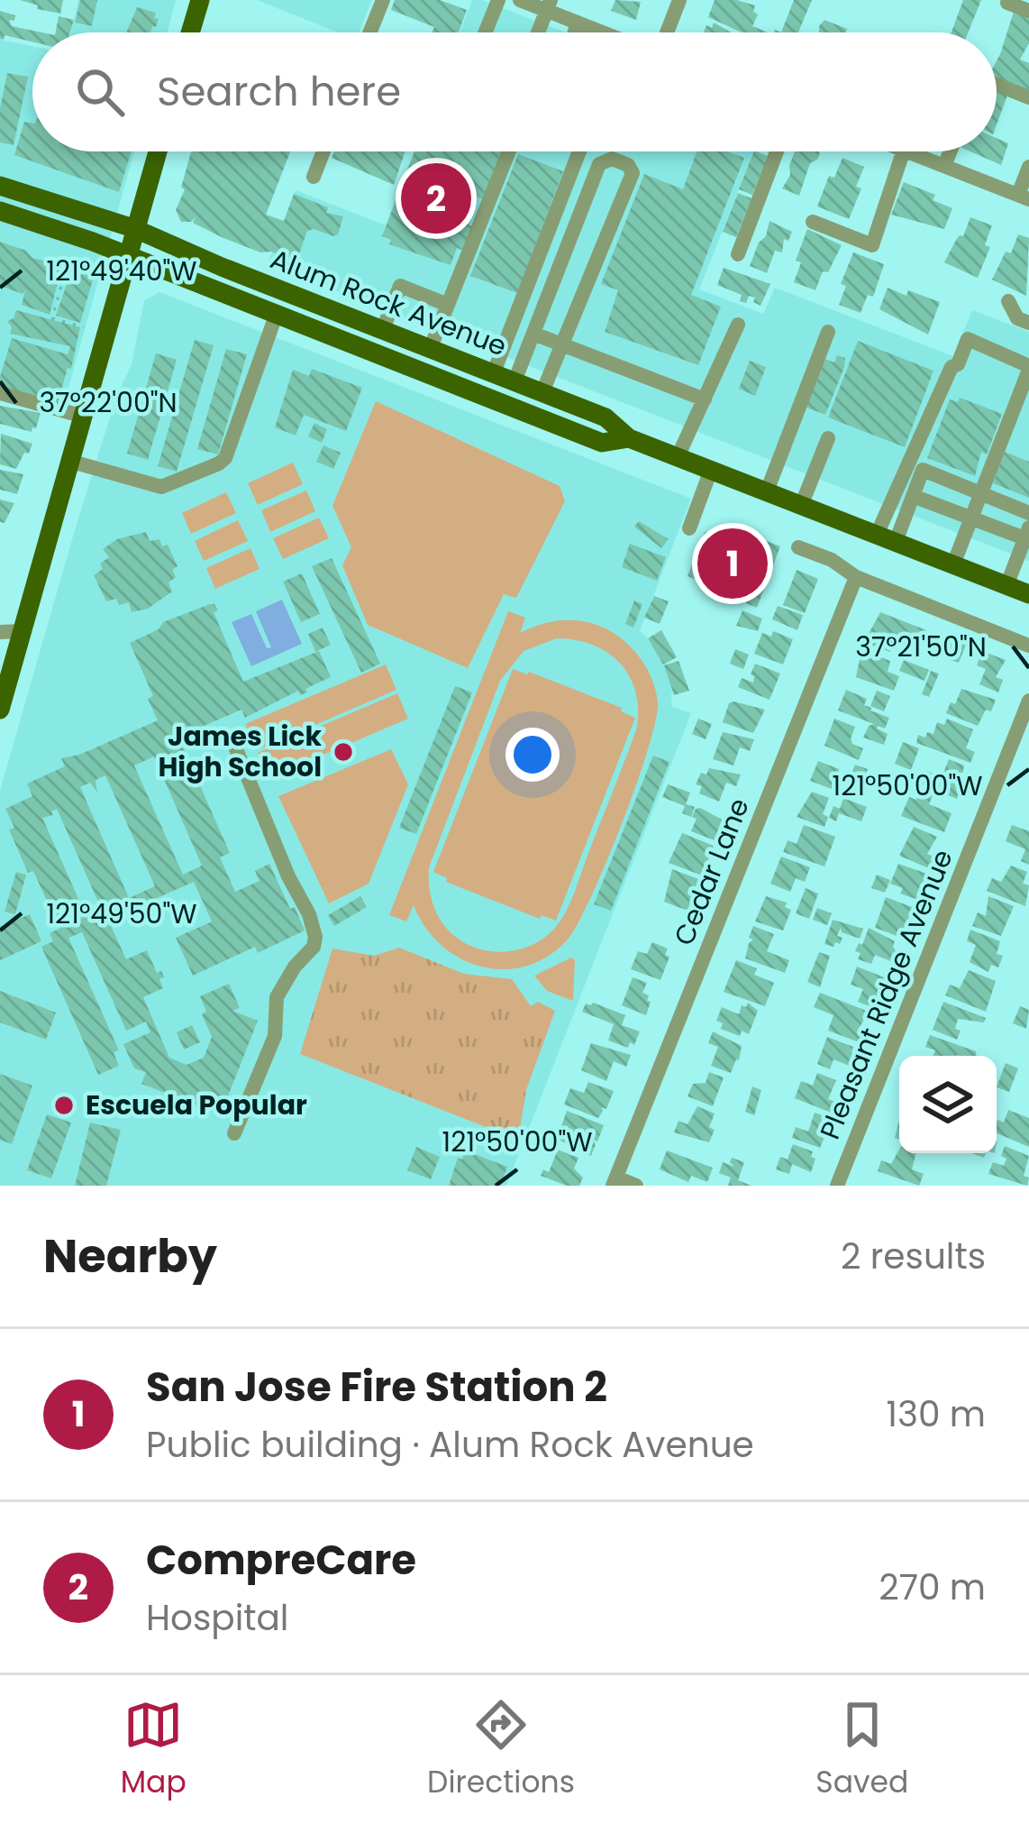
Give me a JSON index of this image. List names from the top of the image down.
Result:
{
  "streets": {
    "main road": ["Alum Rock Avenue"],
    "street": ["Cedar Lane", "Pleasant Ridge Avenue"]
  },
  "places": ["James Lick High School", "Escuela Popular"],
  "page": {
    "search": "Search here",
    "pins": ["2", "1"],
    "heading": ["Nearby", "2 results"],
    "list": [
      {
        "mark": "1",
        "name": "San Jose Fire Station 2",
        "note": "Public building · Alum Rock Avenue",
        "value": "130 m"
      },
      {
        "mark": "2",
        "name": "CompreCare",
        "note": "Hospital",
        "value": "270 m"
      }
    ],
    "nav": ["Map", "Directions", "Saved"]
  },
  "coordinates": [
    "121°49'40\"W",
    "37°22'00\"N",
    "37°21'50\"N",
    "121°50'00\"W",
    "121°49'50\"W"
  ]
}
